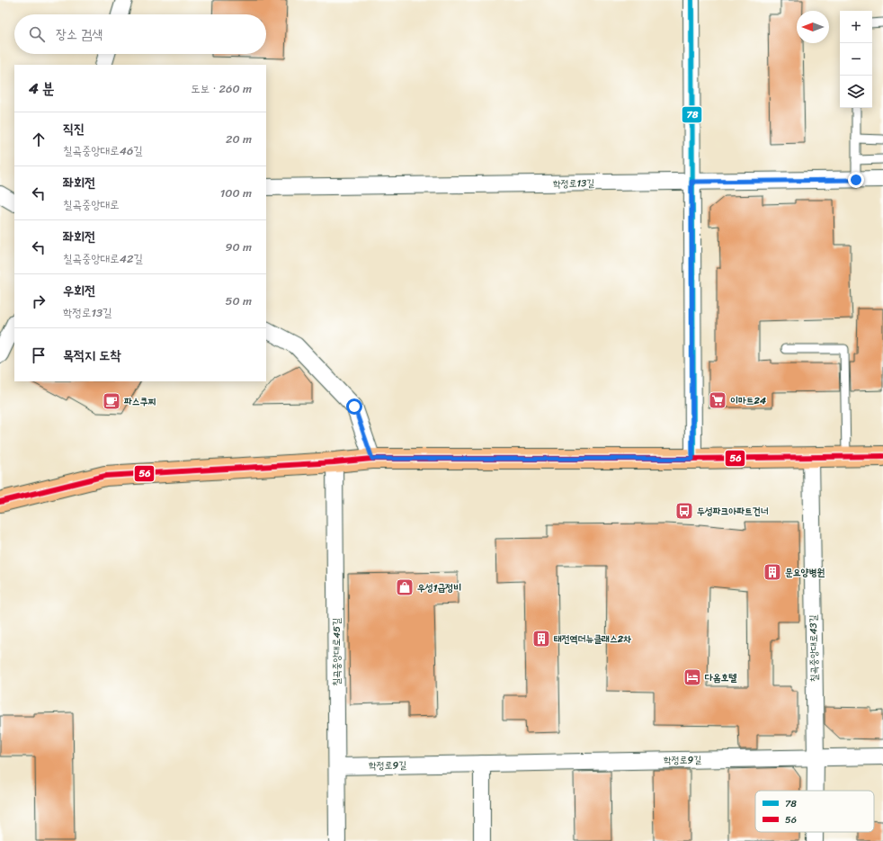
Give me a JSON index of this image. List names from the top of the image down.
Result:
{
  "streets": {
    "street": [
      "학정로13길",
      "칠곡중앙대로43길",
      "칠곡중앙대로45길",
      "학정로9길"
    ]
  },
  "crossings": [
    ["칠곡중앙대로43길", "학정로9길"],
    ["칠곡중앙대로45길", "학정로9길"]
  ],
  "places": {
    "supermarket": ["이마트24"],
    "cafe": ["파스쿠찌"],
    "bus stop": ["두성파크아파트건너"],
    "building": ["문요양병원", "태전역더뉴클래스2차"],
    "shop": ["우성1급정비"],
    "hotel": ["다옴호텔"]
  },
  "lines": ["transit line 78", "transit line 56"],
  "legend": ["78", "56"],
  "north": "left",
  "page": {
    "map_buttons": ["+", "−"],
    "search": "장소 검색",
    "heading": ["4 분", "도보 · 260 m"],
    "list": [
      ["직진", "칠곡중앙대로46길", "20 m"],
      ["좌회전", "칠곡중앙대로", "100 m"],
      ["좌회전", "칠곡중앙대로42길", "90 m"],
      ["우회전", "학정로13길", "50 m"],
      "목적지 도착"
    ]
  }
}
